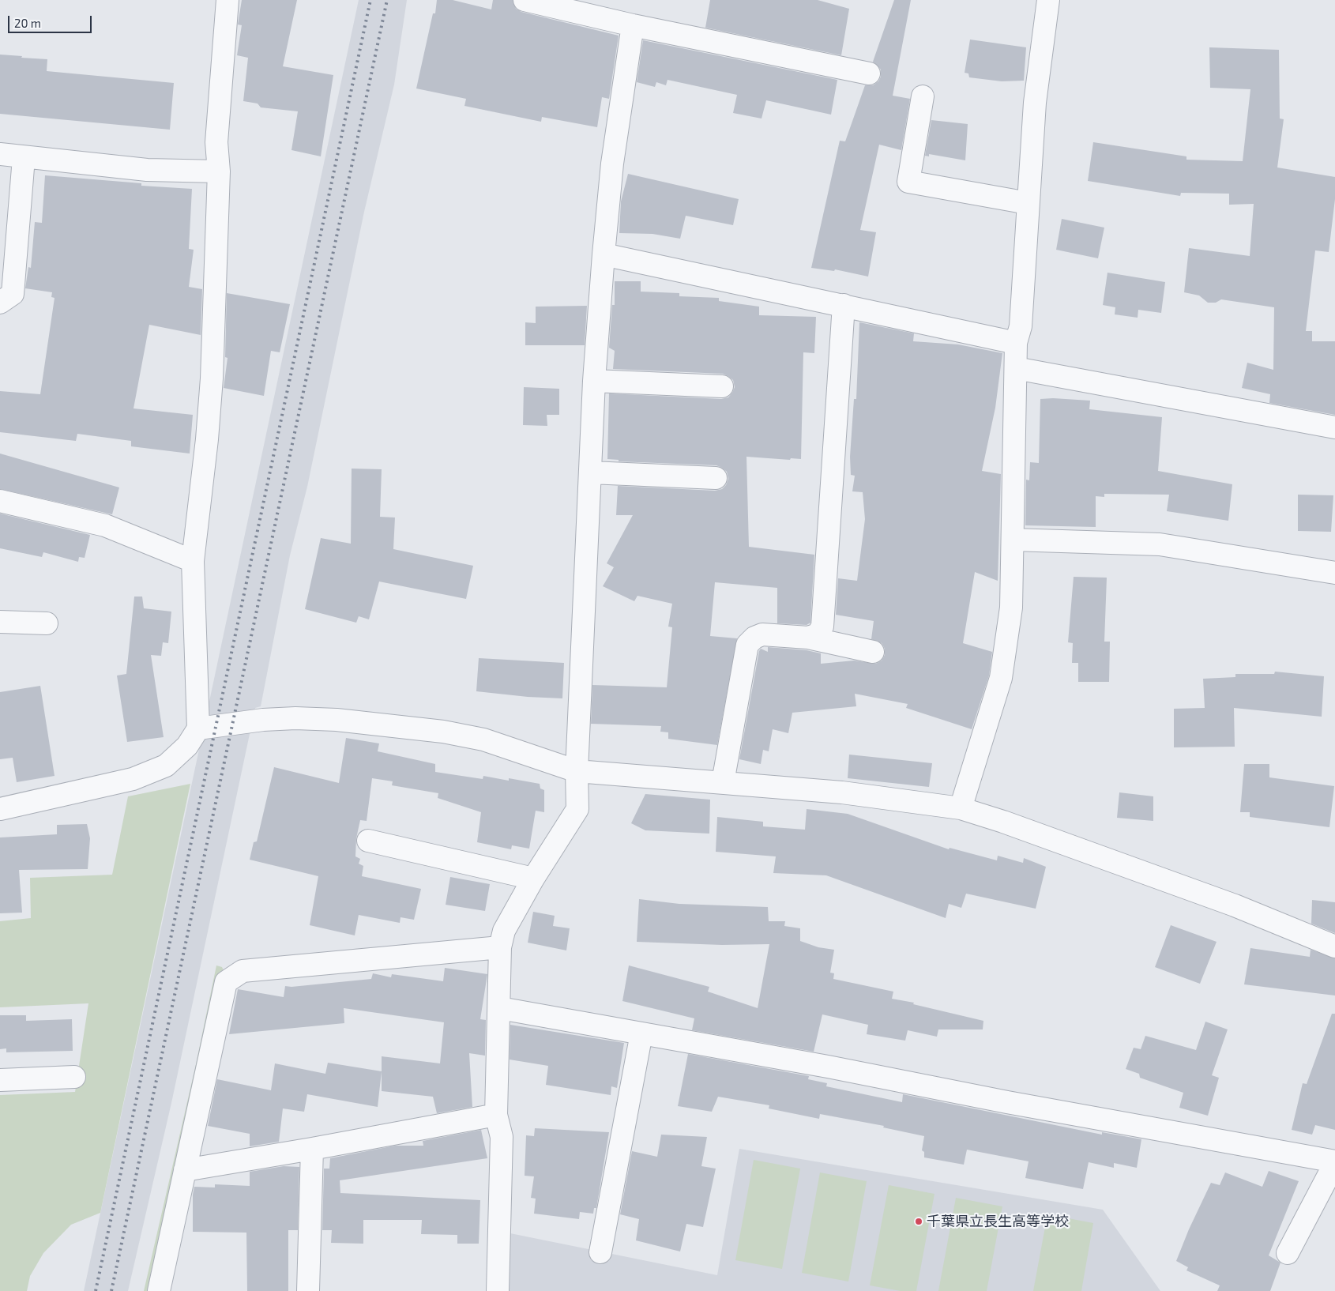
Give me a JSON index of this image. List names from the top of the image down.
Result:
{
  "places": ["千葉県立長生高等学校"],
  "scale_bar": "20 m"
}
